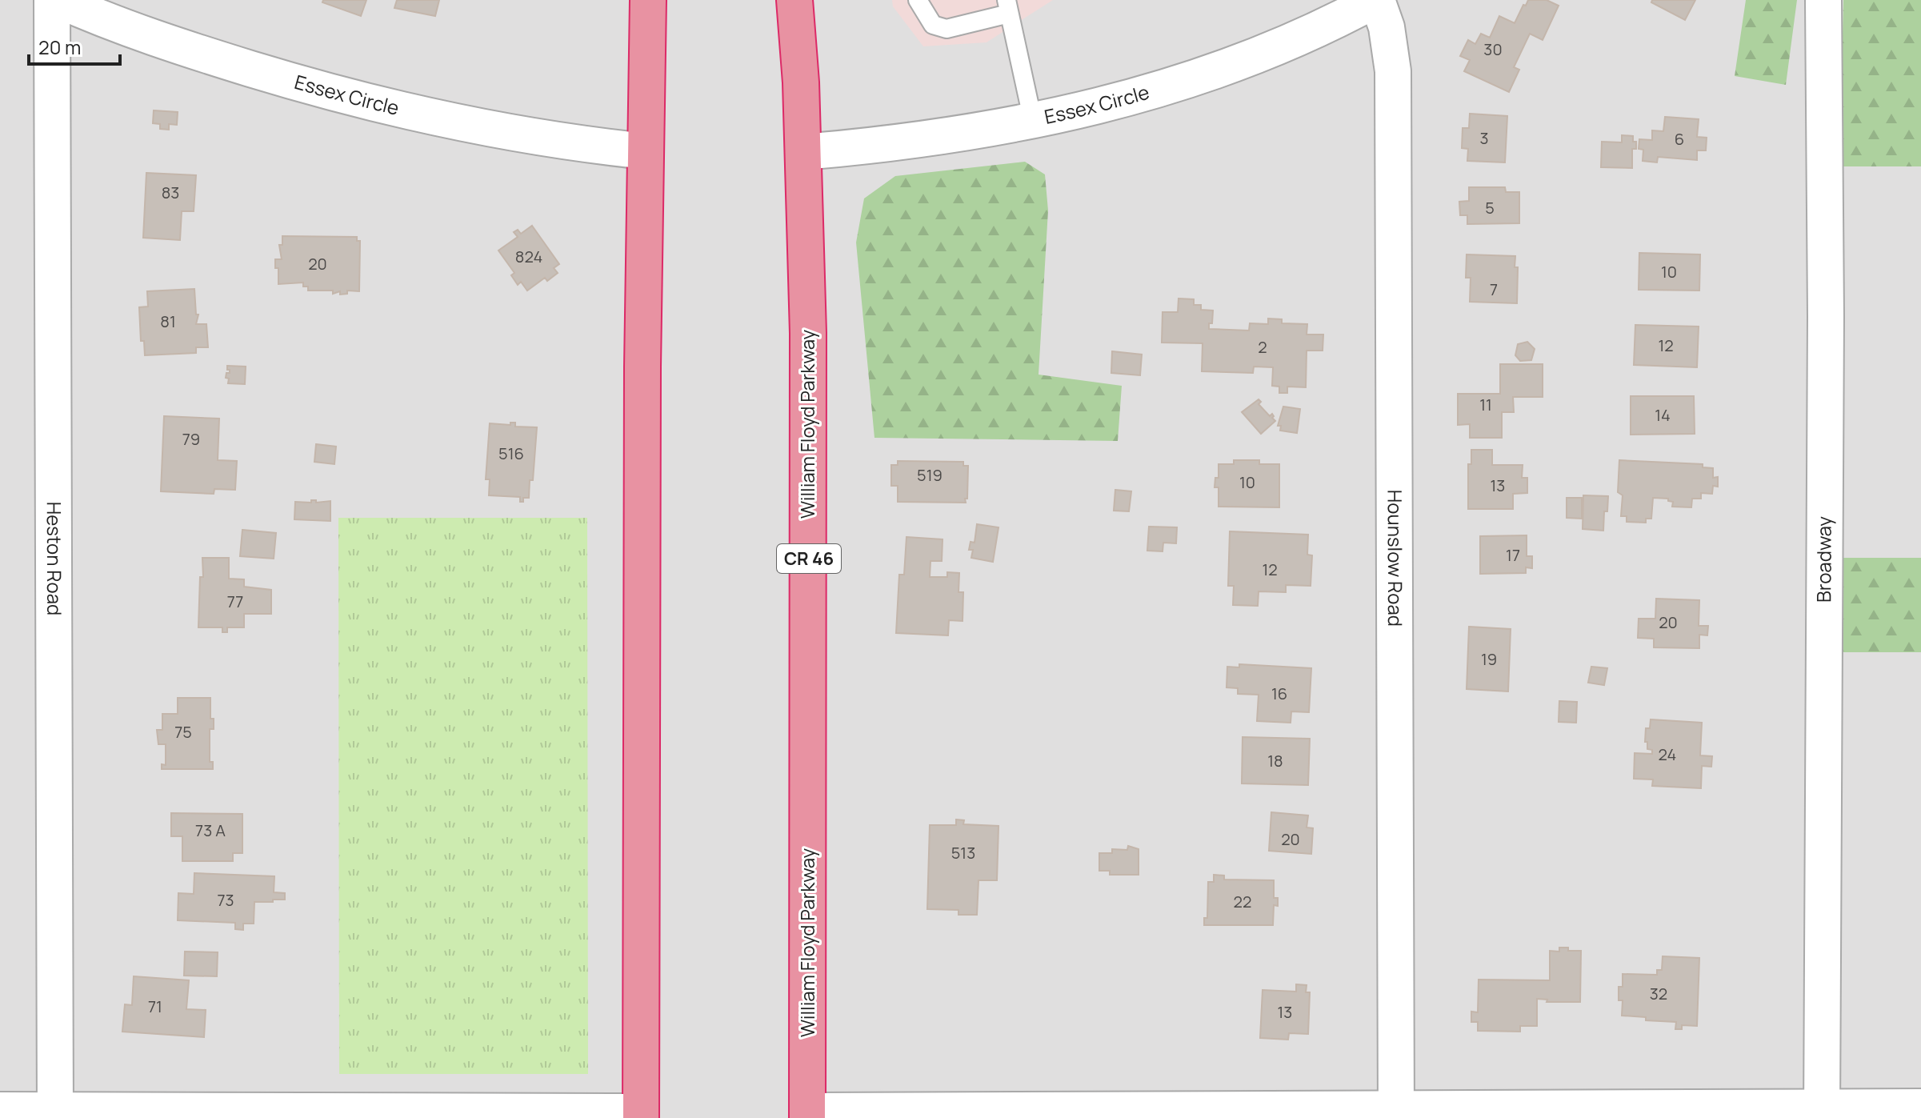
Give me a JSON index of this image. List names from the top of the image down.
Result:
{
  "streets": {
    "highway": ["William Floyd Parkway", "CR 46"],
    "street": [
      "Essex Circle",
      "Hounslow Road",
      "Heston Road",
      "Broadway"
    ]
  },
  "crossings": [
    ["Essex Circle", "William Floyd Parkway"],
    ["Essex Circle", "Hounslow Road"]
  ],
  "house_numbers": [
    "30",
    "3",
    "6",
    "83",
    "5",
    "824",
    "20",
    "10",
    "7",
    "81",
    "12",
    "2",
    "11",
    "14",
    "79",
    "516",
    "519",
    "10",
    "13",
    "17",
    "12",
    "77",
    "20",
    "19",
    "16",
    "75",
    "24",
    "18",
    "73 A",
    "20",
    "513",
    "73",
    "22",
    "32",
    "71",
    "13"
  ],
  "scale_bar": "20 m"
}
